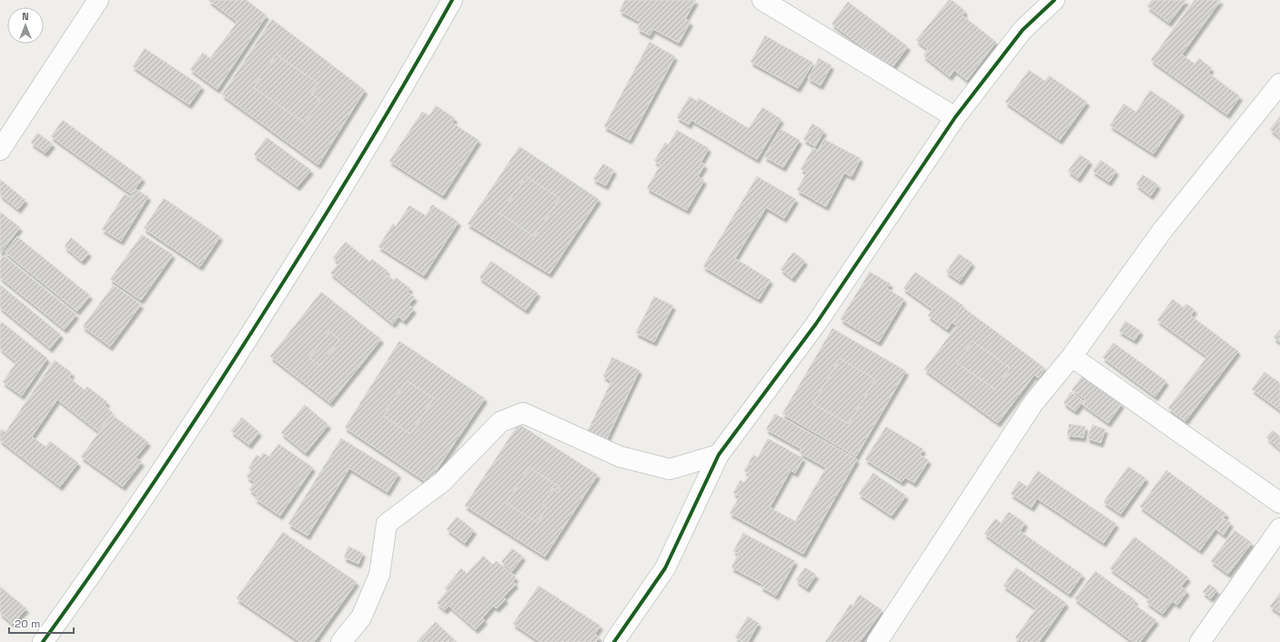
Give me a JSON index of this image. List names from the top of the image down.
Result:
{
  "scale_bar": "20 m",
  "north": "top"
}
